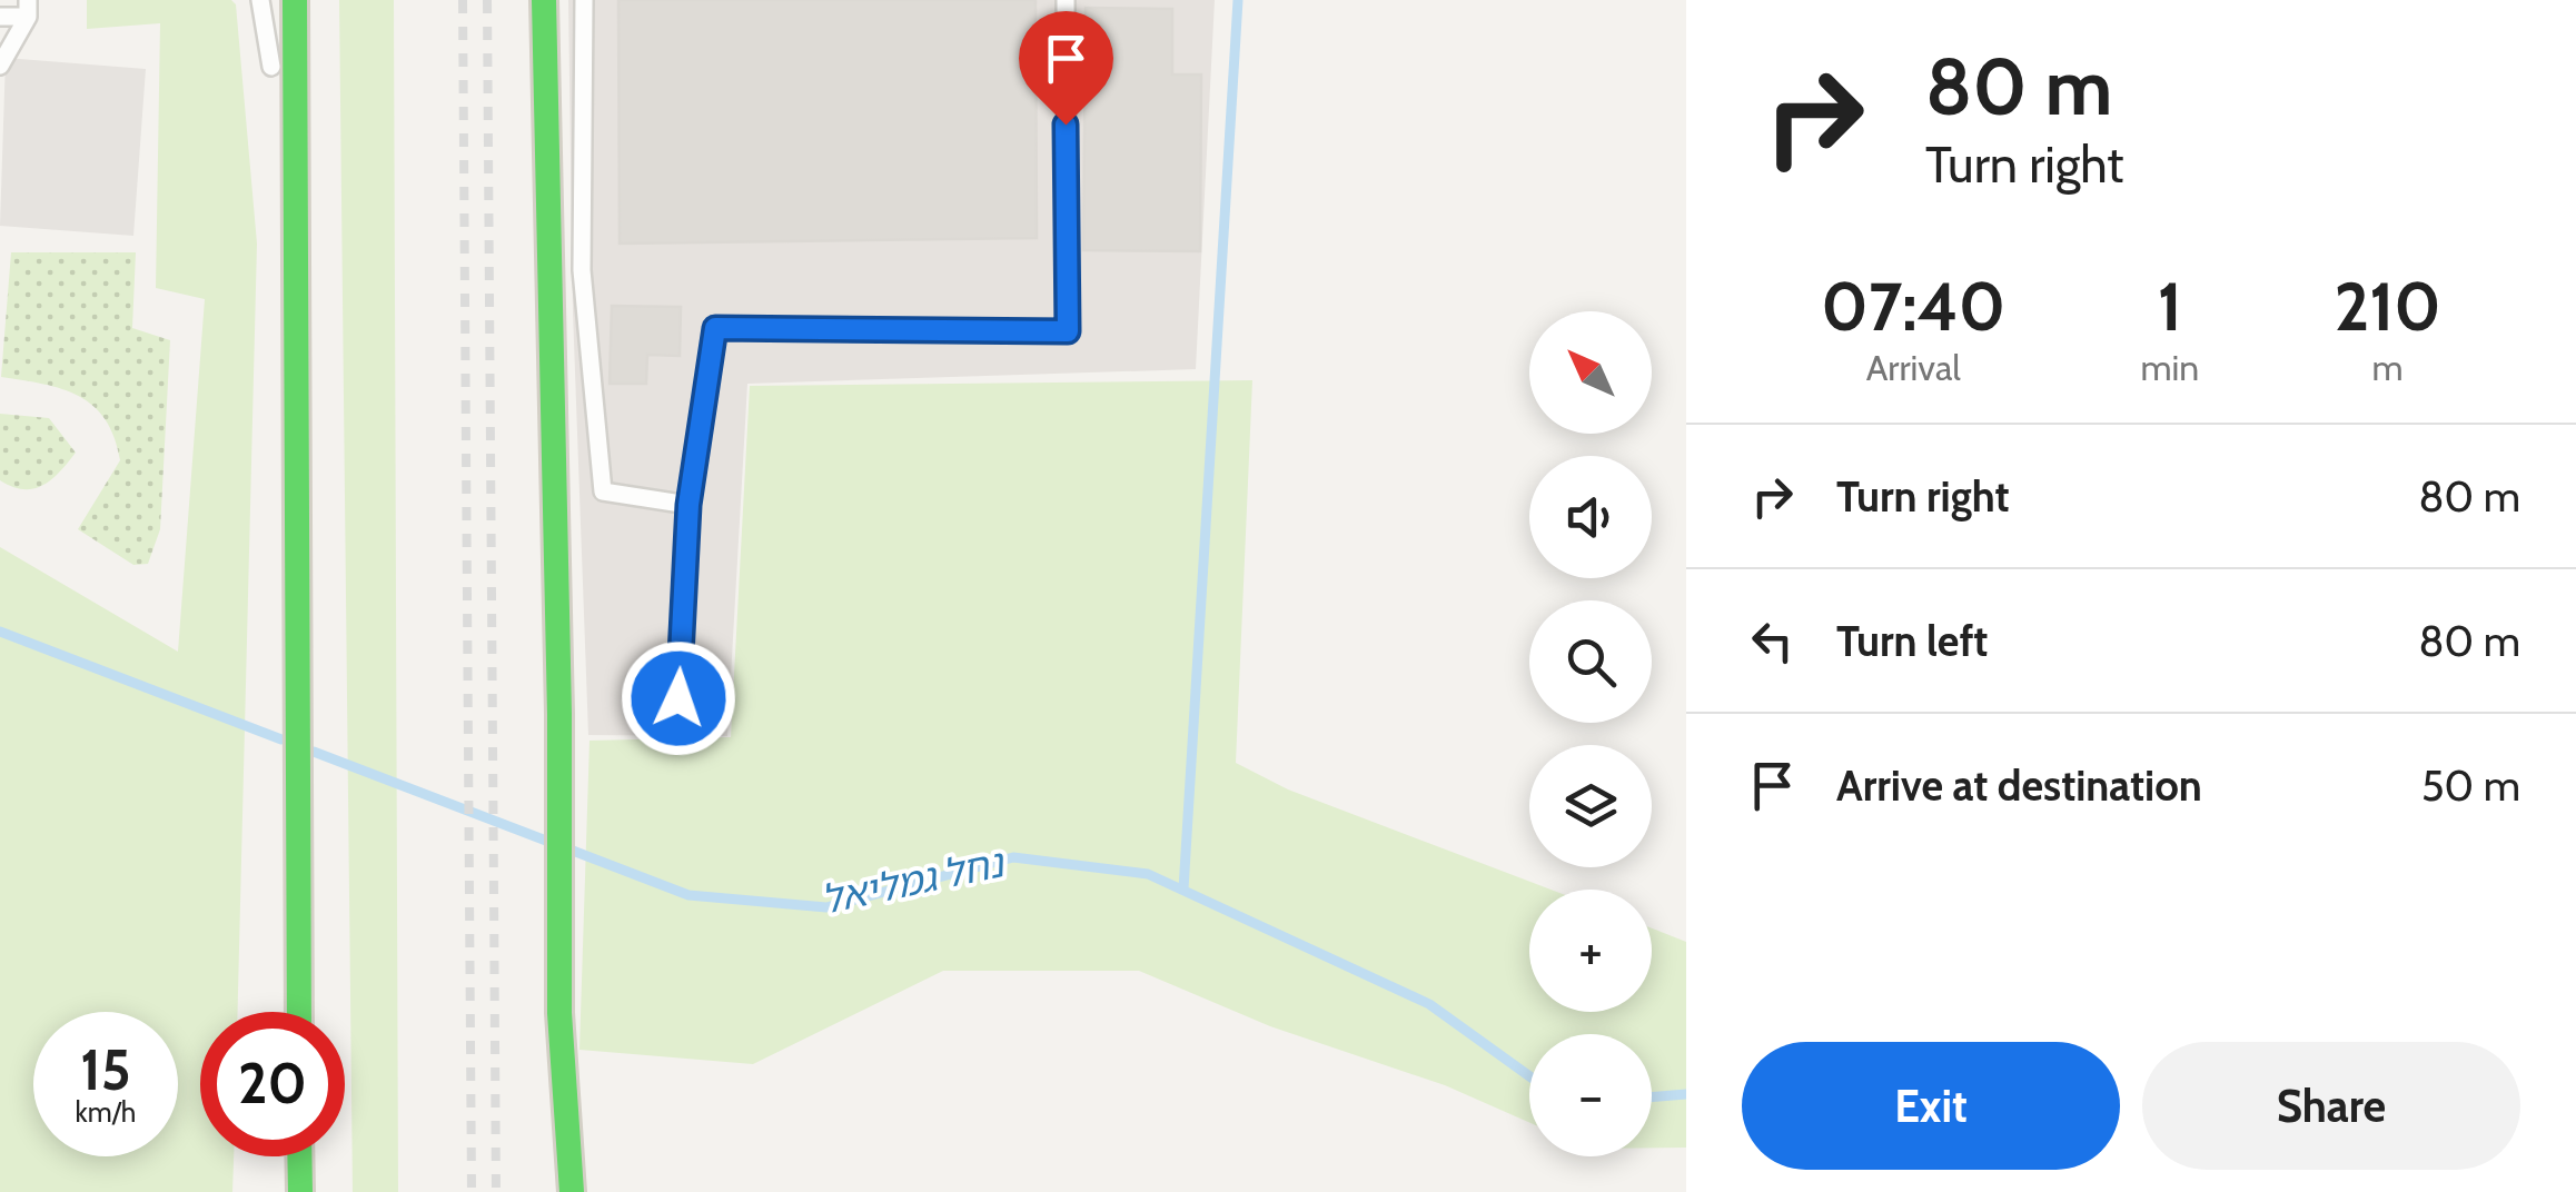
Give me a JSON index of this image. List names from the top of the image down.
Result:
{
  "water": ["נחל גמליאל"],
  "north": "top left",
  "page": {
    "turn": ["80 m", "Turn right"],
    "eta": [
      "07:40",
      "Arrival",
      "1",
      "min",
      "210",
      "m"
    ],
    "map_buttons": ["+", "−"],
    "list": [
      {
        "name": "Turn right",
        "value": "80 m"
      },
      {
        "name": "Turn left",
        "value": "80 m"
      },
      {
        "name": "Arrive at destination",
        "value": "50 m"
      }
    ],
    "speed": "15 km/h",
    "limit": "20",
    "buttons": ["Exit", "Share"]
  }
}
